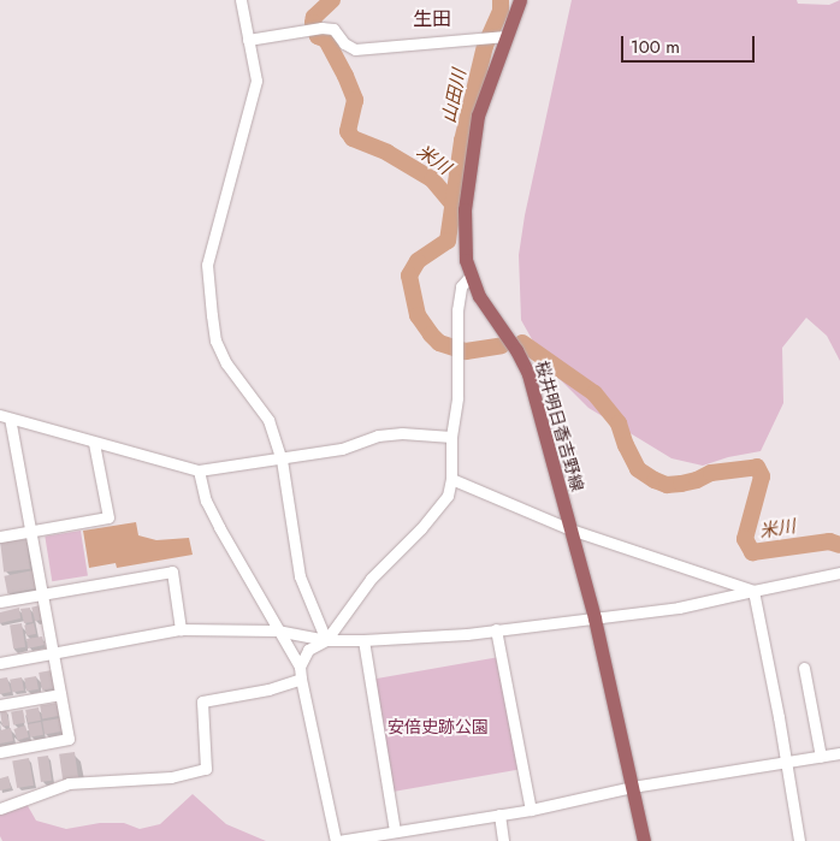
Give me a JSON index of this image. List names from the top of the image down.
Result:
{
  "streets": {
    "main road": ["桜井明日香吉野線"]
  },
  "districts": ["生田"],
  "water": ["山田川", "米川"],
  "parks": ["安倍史跡公園"],
  "scale_bar": "100 m"
}
